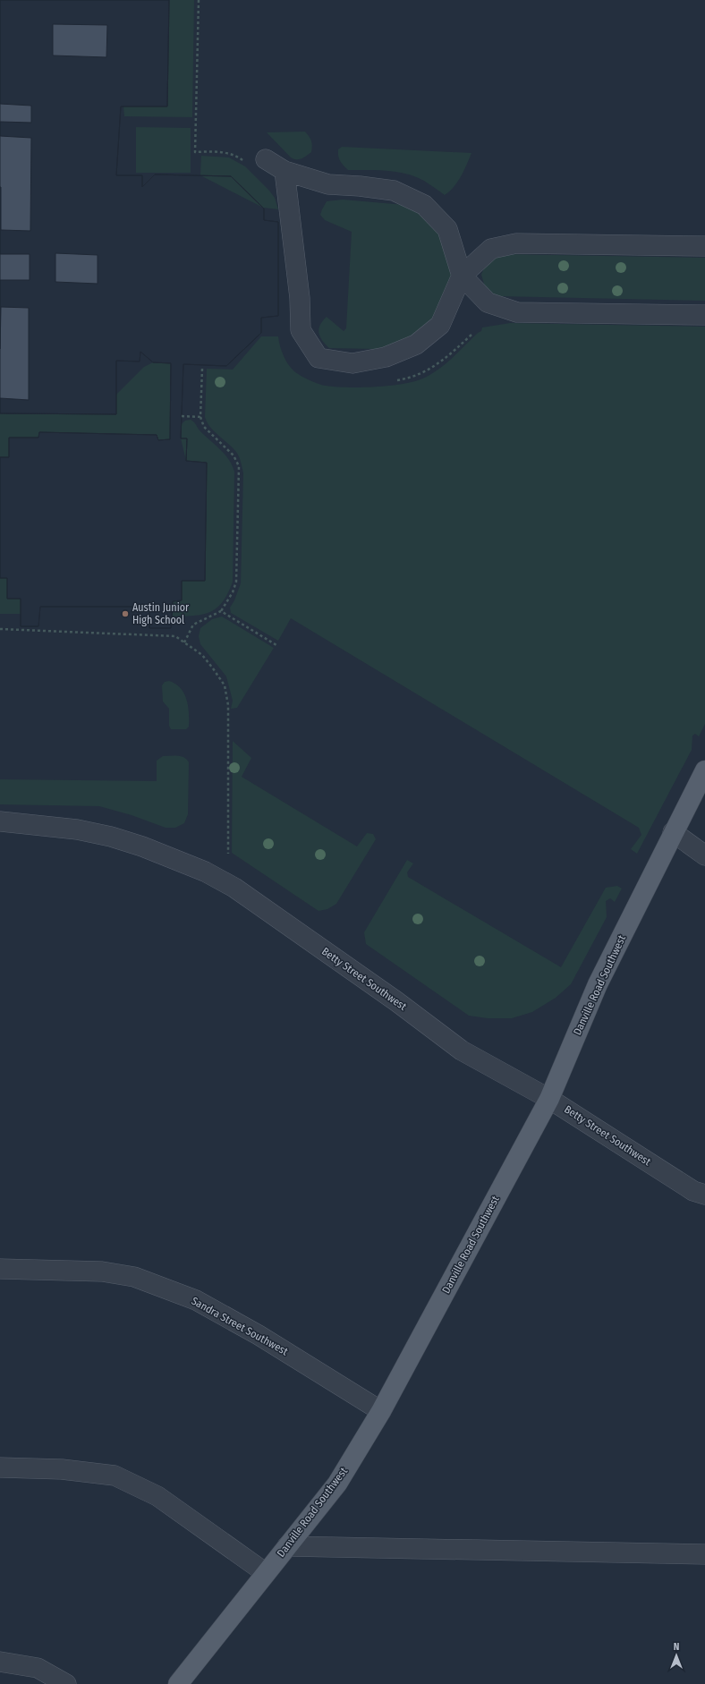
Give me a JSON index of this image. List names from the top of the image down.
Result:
{
  "streets": {
    "main road": ["Danville Road Southwest"],
    "street": ["Betty Street Southwest", "Sandra Street Southwest"]
  },
  "crossings": [
    ["Betty Street Southwest", "Danville Road Southwest"],
    ["Danville Road Southwest", "Sandra Street Southwest"]
  ],
  "places": ["Austin Junior High School"],
  "north": "top"
}
